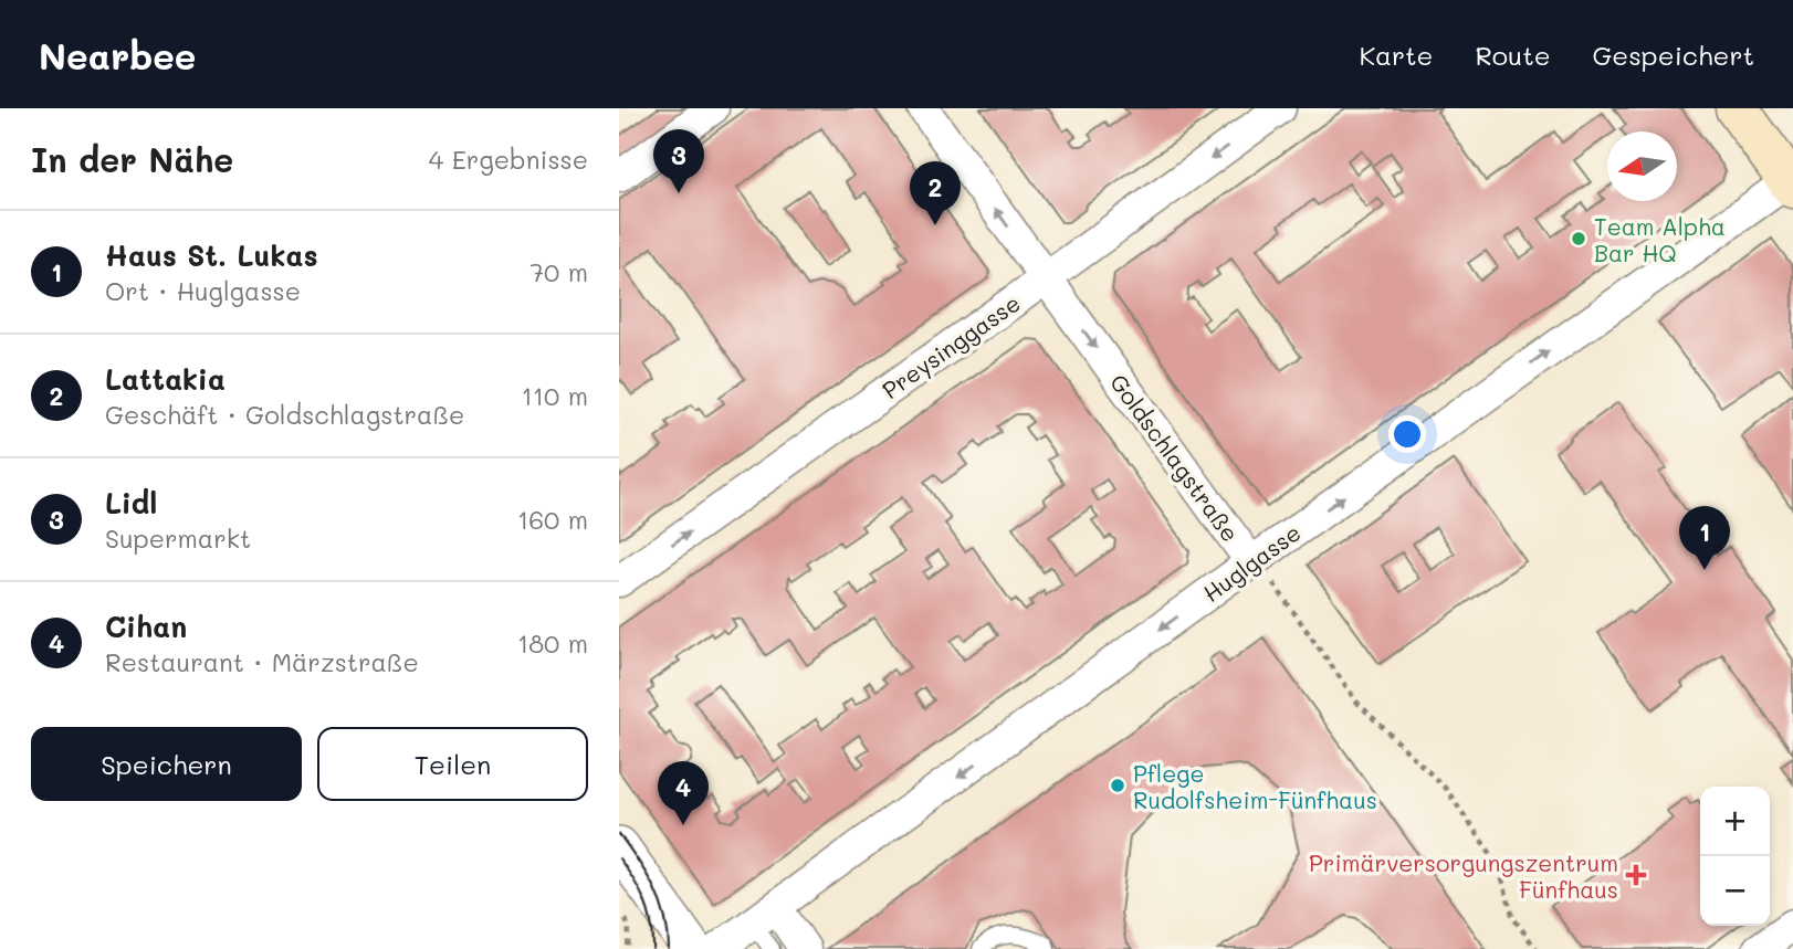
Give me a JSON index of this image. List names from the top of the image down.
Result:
{
  "streets": {
    "street": ["Preysinggasse", "Goldschlagstraße", "Huglgasse"]
  },
  "crossings": [
    ["Preysinggasse", "Goldschlagstraße"],
    ["Goldschlagstraße", "Huglgasse"]
  ],
  "places": {
    "other": ["Team Alpha Bar HQ", "Pflege Rudolfsheim-Fünfhaus"],
    "health": ["Primärversorgungszentrum Fünfhaus"]
  },
  "north": "left",
  "page": {
    "header": "Nearbee",
    "nav": ["Karte", "Route", "Gespeichert"],
    "heading": ["In der Nähe", "4 Ergebnisse"],
    "pins": [
      "3",
      "2",
      "1",
      "4"
    ],
    "list": [
      {
        "mark": "1",
        "name": "Haus St. Lukas",
        "note": "Ort · Huglgasse",
        "value": "70 m"
      },
      {
        "mark": "2",
        "name": "Lattakia",
        "note": "Geschäft · Goldschlagstraße",
        "value": "110 m"
      },
      {
        "mark": "3",
        "name": "Lidl",
        "note": "Supermarkt",
        "value": "160 m"
      },
      {
        "mark": "4",
        "name": "Cihan",
        "note": "Restaurant · Märzstraße",
        "value": "180 m"
      }
    ],
    "buttons": ["Speichern", "Teilen"],
    "map_buttons": ["+", "−"]
  }
}
